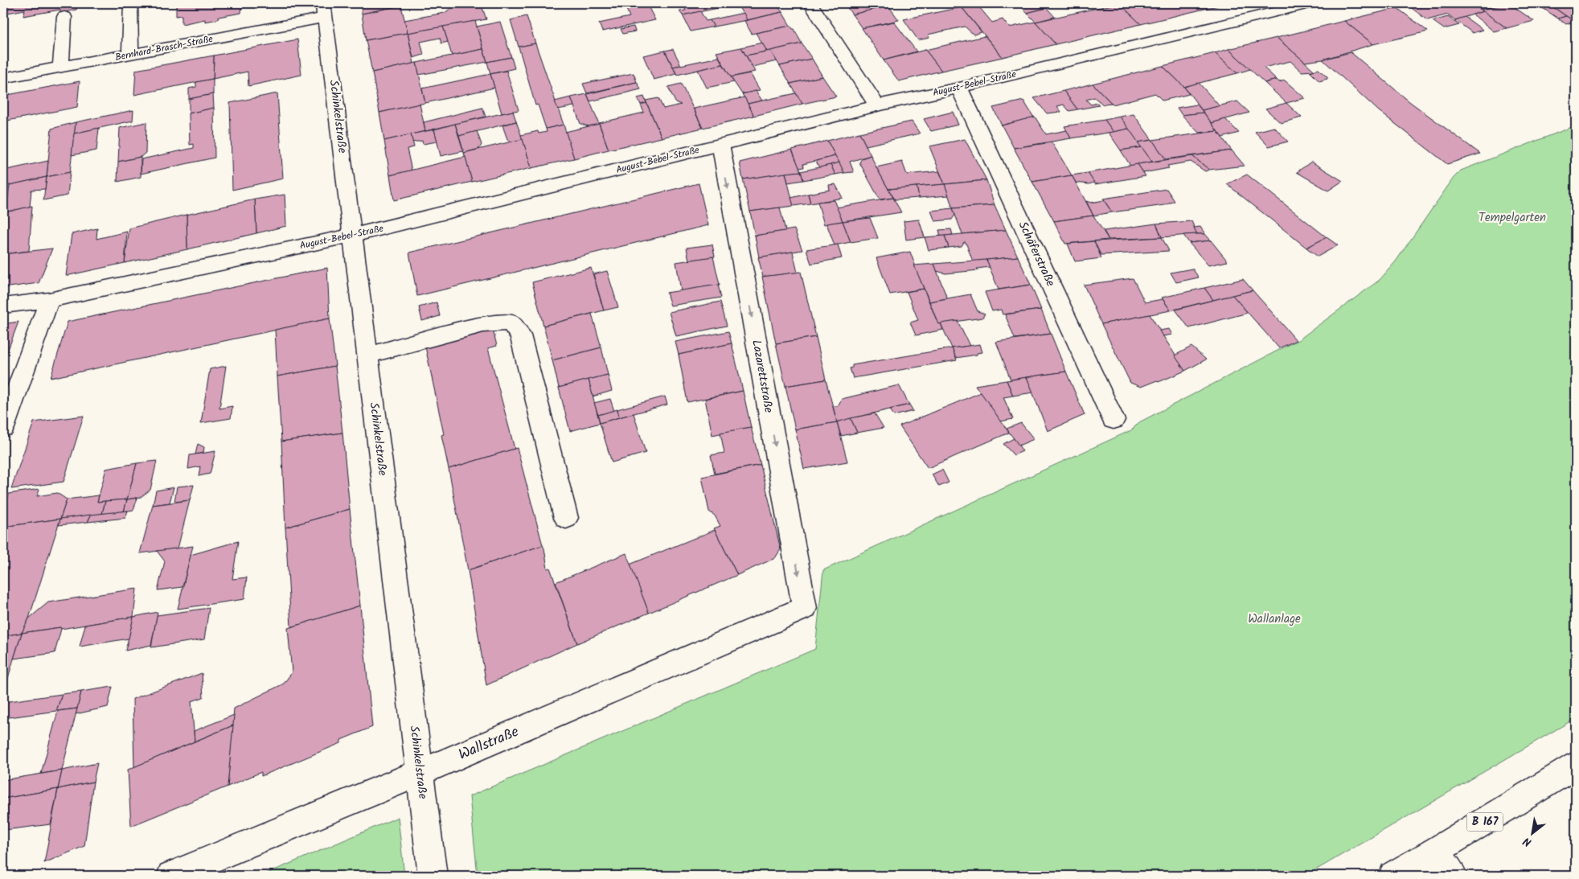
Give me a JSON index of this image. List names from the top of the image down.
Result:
{
  "streets": {
    "street": [
      "Bernhard-Brasch-Straße",
      "August-Bebel-Straße",
      "Schinkelstraße",
      "Schäferstraße",
      "Lazarettstraße",
      "Wallstraße",
      "B 167"
    ]
  },
  "crossings": [
    ["Bernhard-Brasch-Straße", "Schinkelstraße"],
    ["August-Bebel-Straße", "Schinkelstraße"],
    ["August-Bebel-Straße", "Schäferstraße"],
    ["August-Bebel-Straße", "Lazarettstraße"],
    ["Schinkelstraße", "Wallstraße"],
    ["Lazarettstraße", "Wallstraße"]
  ],
  "one_way": ["Lazarettstraße"],
  "parks": ["Tempelgarten", "Wallanlage"],
  "north": "bottom left"
}
